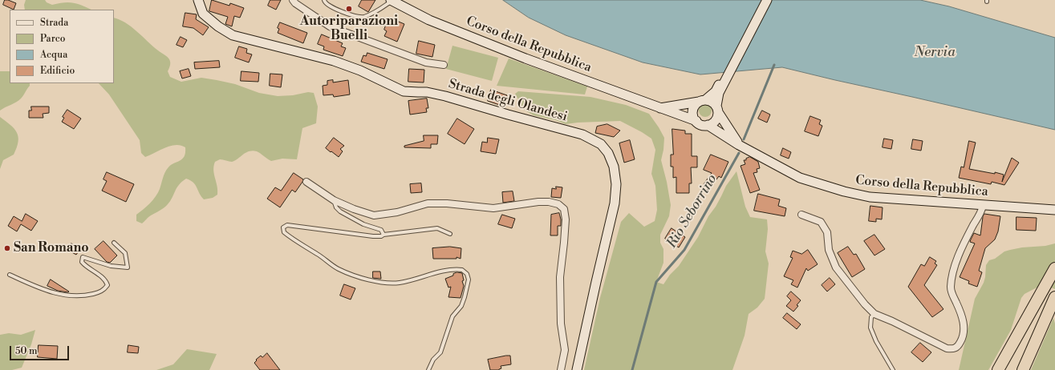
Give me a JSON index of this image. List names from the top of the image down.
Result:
{
  "streets": {
    "main road": ["Corso della Repubblica", "Strada degli Olandesi"]
  },
  "water": ["Nervia", "Rio Seborrino"],
  "places": ["Autoriparazioni Buelli", "San Romano"],
  "legend": [
    "Strada",
    "Parco",
    "Acqua",
    "Edificio"
  ],
  "scale_bar": "50 m"
}
